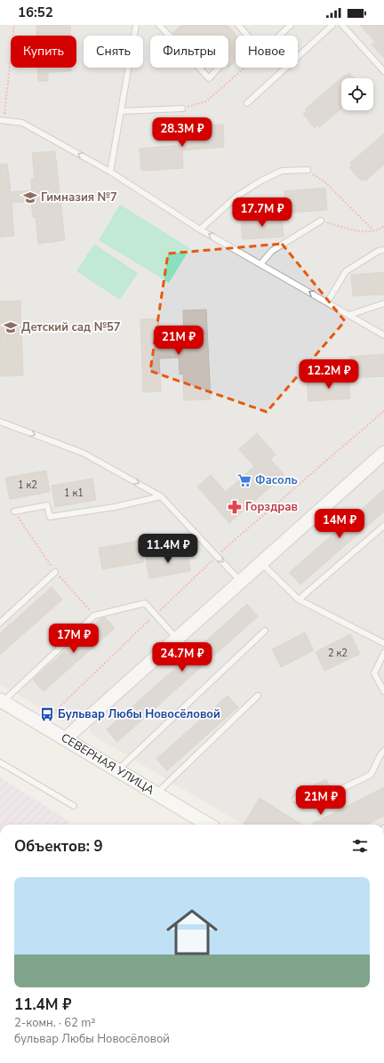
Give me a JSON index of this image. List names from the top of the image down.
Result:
{
  "streets": {
    "street": ["СЕВЕРНАЯ УЛИЦА"]
  },
  "places": {
    "school or university": ["Гимназия №7", "Детский сад №57"],
    "supermarket": ["Фасоль"],
    "pharmacy": ["Горздрав"],
    "bus stop": ["Бульвар Любы Новосёловой"]
  },
  "house_numbers": ["1 к2", "1 к1", "2 к2"],
  "page": {
    "status": "16:52",
    "chip": [
      "Купить",
      "Снять",
      "Фильтры",
      "Новое"
    ],
    "price": [
      "28.3M ₽",
      "17.7M ₽",
      "21M ₽",
      "12.2M ₽",
      "14M ₽",
      "11.4M ₽",
      "17M ₽",
      "24.7M ₽",
      "21M ₽"
    ],
    "heading": "Объектов: 9",
    "list": [
      {
        "name": "11.4M ₽",
        "note": "2-комн. · 62 m² · бульвар Любы Новосёловой"
      }
    ]
  }
}
